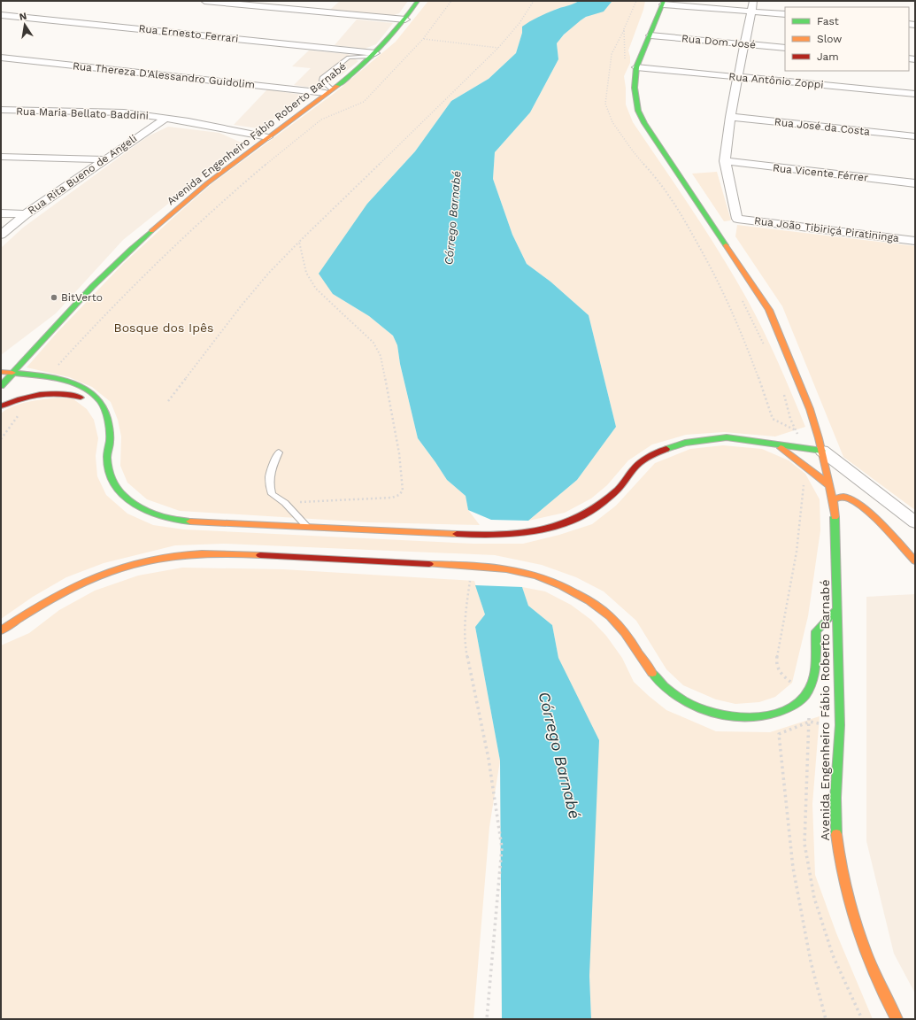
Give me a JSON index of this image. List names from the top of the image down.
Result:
{
  "streets": {
    "main road": ["Avenida Engenheiro Fábio Roberto Barnabé"],
    "street": [
      "Rua Ernesto Ferrari",
      "Rua Dom José",
      "Rua Thereza D'Alessandro Guidolim",
      "Rua Antônio Zoppi",
      "Rua Maria Bellato Baddini",
      "Rua José da Costa",
      "Rua Vicente Férrer",
      "Rua Rita Bueno de Angeli",
      "Rua João Tibiriçá Piratininga"
    ]
  },
  "crossings": [
    ["Rua Ernesto Ferrari", "Avenida Engenheiro Fábio Roberto Barnabé"],
    ["Rua Dom José", "Avenida Engenheiro Fábio Roberto Barnabé"],
    ["Rua Thereza D'Alessandro Guidolim", "Avenida Engenheiro Fábio Roberto Barnabé"],
    ["Rua Antônio Zoppi", "Avenida Engenheiro Fábio Roberto Barnabé"],
    ["Rua Maria Bellato Baddini", "Avenida Engenheiro Fábio Roberto Barnabé"],
    ["Rua Maria Bellato Baddini", "Rua Rita Bueno de Angeli"],
    ["Rua Vicente Férrer", "Rua João Tibiriçá Piratininga"]
  ],
  "water": ["Córrego Barnabé"],
  "parks": ["Bosque dos Ipês"],
  "places": ["BitVerto"],
  "legend": ["Fast", "Slow", "Jam"],
  "north": "top"
}
